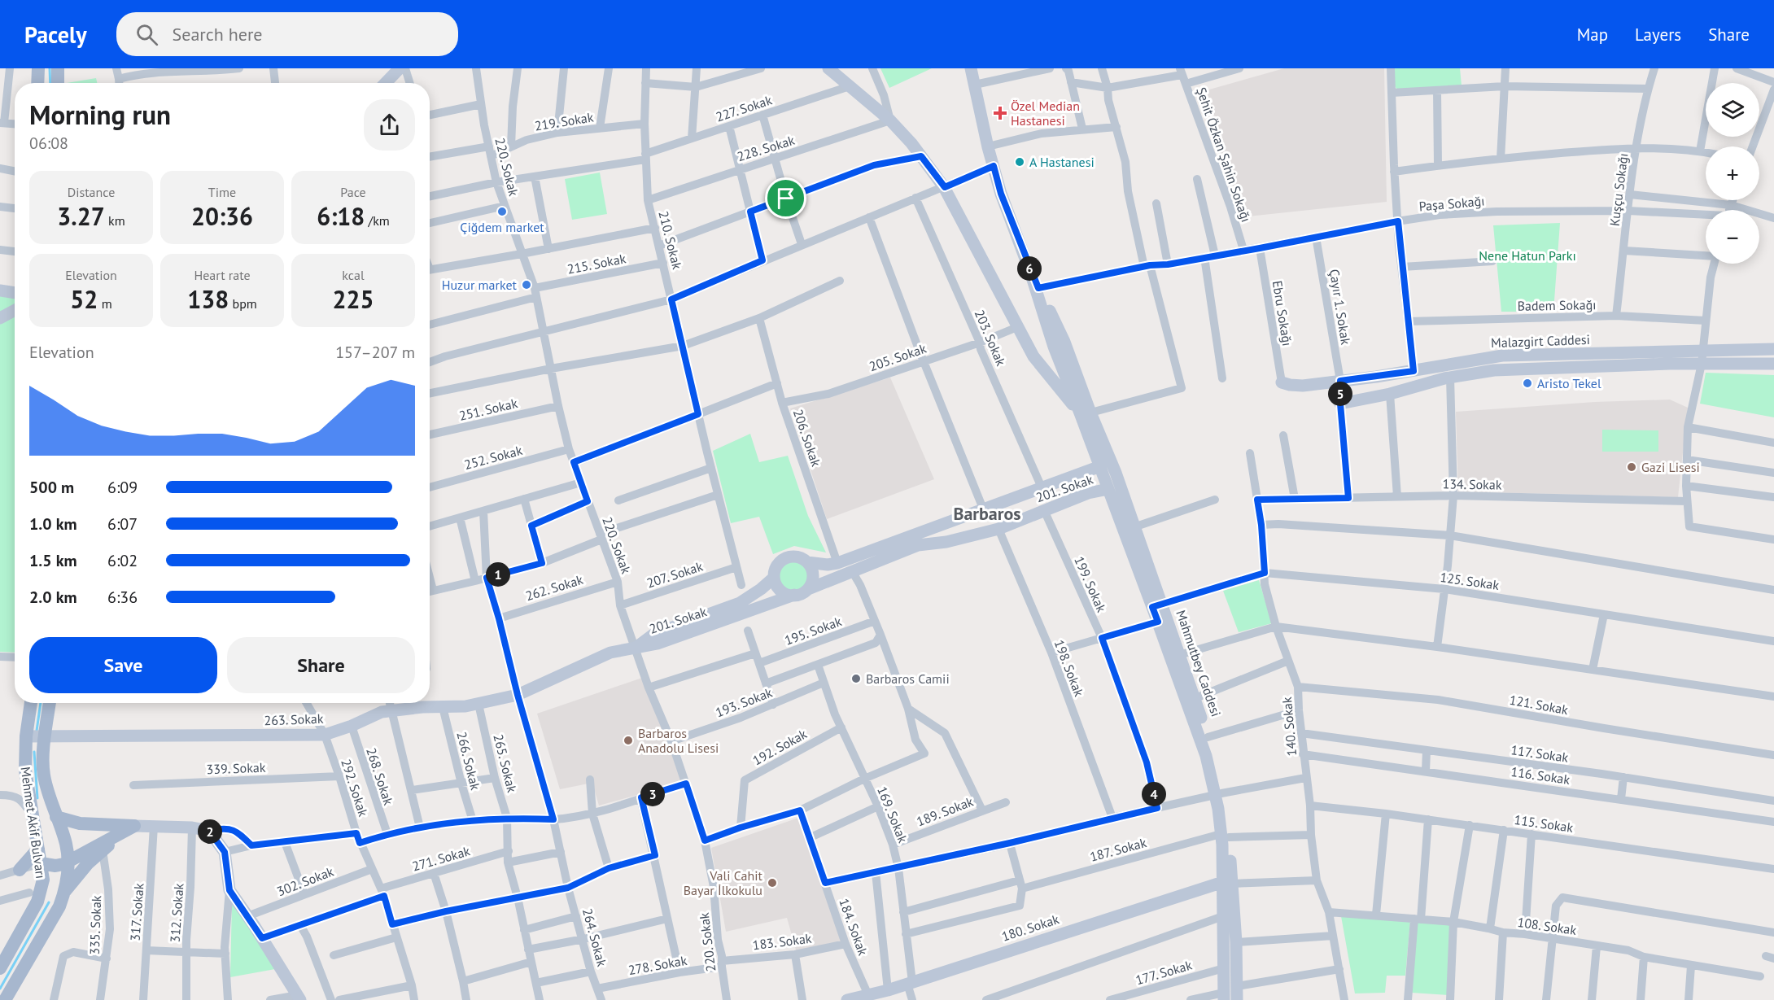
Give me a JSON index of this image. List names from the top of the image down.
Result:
{
  "streets": {
    "main road": ["Mehmet Akif Bulvarı"],
    "street": [
      "227. Sokak",
      "219. Sokak",
      "228. Sokak",
      "Şehit Özkan Şahin Sokağı",
      "220. Sokak",
      "Kuşçu Sokağı",
      "Paşa Sokağı",
      "210. Sokak",
      "215. Sokak",
      "Badem Sokağı",
      "Çayır 1. Sokak",
      "Ebru Sokağı",
      "203. Sokak",
      "Malazgirt Caddesi",
      "205. Sokak",
      "251. Sokak",
      "206. Sokak",
      "252. Sokak",
      "134. Sokak",
      "201. Sokak",
      "207. Sokak",
      "125. Sokak",
      "199. Sokak",
      "262. Sokak",
      "195. Sokak",
      "Mahmutbey Caddesi",
      "198. Sokak",
      "193. Sokak",
      "121. Sokak",
      "263. Sokak",
      "140. Sokak",
      "192. Sokak",
      "117. Sokak",
      "266. Sokak",
      "265. Sokak",
      "339. Sokak",
      "116. Sokak",
      "268. Sokak",
      "292. Sokak",
      "189. Sokak",
      "169. Sokak",
      "115. Sokak",
      "187. Sokak",
      "271. Sokak",
      "302. Sokak",
      "317. Sokak",
      "312. Sokak",
      "335. Sokak",
      "108. Sokak",
      "184. Sokak",
      "180. Sokak",
      "264. Sokak",
      "183. Sokak",
      "278. Sokak",
      "177. Sokak"
    ]
  },
  "crossings": [
    ["227. Sokak", "220. Sokak"],
    ["227. Sokak", "210. Sokak"],
    ["219. Sokak", "220. Sokak"],
    ["219. Sokak", "210. Sokak"],
    ["228. Sokak", "210. Sokak"],
    ["Şehit Özkan Şahin Sokağı", "Paşa Sokağı"],
    ["220. Sokak", "215. Sokak"],
    ["220. Sokak", "251. Sokak"],
    ["220. Sokak", "252. Sokak"],
    ["220. Sokak", "201. Sokak"],
    ["220. Sokak", "207. Sokak"],
    ["220. Sokak", "262. Sokak"],
    ["220. Sokak", "193. Sokak"],
    ["220. Sokak", "263. Sokak"],
    ["220. Sokak", "183. Sokak"],
    ["220. Sokak", "278. Sokak"],
    ["Kuşçu Sokağı", "Paşa Sokağı"],
    ["Kuşçu Sokağı", "Badem Sokağı"],
    ["Paşa Sokağı", "Çayır 1. Sokak"],
    ["Paşa Sokağı", "Ebru Sokağı"],
    ["Paşa Sokağı", "Mahmutbey Caddesi"],
    ["210. Sokak", "215. Sokak"],
    ["210. Sokak", "207. Sokak"],
    ["Çayır 1. Sokak", "Malazgirt Caddesi"],
    ["Ebru Sokağı", "Malazgirt Caddesi"],
    ["203. Sokak", "205. Sokak"],
    ["203. Sokak", "201. Sokak"],
    ["205. Sokak", "206. Sokak"],
    ["206. Sokak", "201. Sokak"],
    ["134. Sokak", "140. Sokak"],
    ["201. Sokak", "199. Sokak"],
    ["201. Sokak", "Mahmutbey Caddesi"],
    ["201. Sokak", "198. Sokak"],
    ["201. Sokak", "263. Sokak"],
    ["125. Sokak", "Mahmutbey Caddesi"],
    ["125. Sokak", "140. Sokak"],
    ["262. Sokak", "264. Sokak"],
    ["Mahmutbey Caddesi", "187. Sokak"],
    ["Mahmutbey Caddesi", "180. Sokak"],
    ["Mahmutbey Caddesi", "177. Sokak"],
    ["193. Sokak", "169. Sokak"],
    ["121. Sokak", "140. Sokak"],
    ["263. Sokak", "266. Sokak"],
    ["263. Sokak", "265. Sokak"],
    ["263. Sokak", "268. Sokak"],
    ["263. Sokak", "292. Sokak"],
    ["263. Sokak", "Mehmet Akif Bulvarı"],
    ["263. Sokak", "264. Sokak"],
    ["140. Sokak", "117. Sokak"],
    ["140. Sokak", "116. Sokak"],
    ["140. Sokak", "115. Sokak"],
    ["140. Sokak", "187. Sokak"],
    ["140. Sokak", "108. Sokak"],
    ["192. Sokak", "169. Sokak"],
    ["265. Sokak", "271. Sokak"],
    ["339. Sokak", "292. Sokak"],
    ["292. Sokak", "271. Sokak"],
    ["292. Sokak", "302. Sokak"],
    ["189. Sokak", "169. Sokak"],
    ["169. Sokak", "187. Sokak"],
    ["169. Sokak", "180. Sokak"],
    ["184. Sokak", "180. Sokak"],
    ["184. Sokak", "183. Sokak"],
    ["264. Sokak", "278. Sokak"],
    ["183. Sokak", "278. Sokak"]
  ],
  "districts": ["Barbaros"],
  "parks": ["Nene Hatun Parkı"],
  "places": {
    "health": ["Özel Median Hastanesi"],
    "other": [
      "A Hastanesi",
      "Çiğdem market",
      "Huzur market",
      "Aristo Tekel",
      "Gazi Lisesi",
      "Barbaros Camii",
      "Barbaros Anadolu Lisesi",
      "Vali Cahit Bayar İlkokulu"
    ]
  },
  "page": {
    "header": "Pacely",
    "search": "Search here",
    "nav": ["Map", "Layers", "Share"],
    "map_buttons": ["+", "−"],
    "heading": ["Morning run", "06:08"],
    "stats": [
      ["Distance", "3.27 km"],
      ["Time", "20:36"],
      ["Pace", "6:18 /km"],
      ["Elevation", "52 m"],
      ["Heart rate", "138 bpm"],
      ["kcal", "225"]
    ],
    "pins": [
      "6",
      "5",
      "1",
      "3",
      "4",
      "2"
    ],
    "chart": ["Elevation", "157–207 m"],
    "list": [
      {
        "name": "500 m",
        "note": "6:09"
      },
      {
        "name": "1.0 km",
        "note": "6:07"
      },
      {
        "name": "1.5 km",
        "note": "6:02"
      },
      {
        "name": "2.0 km",
        "note": "6:36"
      }
    ],
    "buttons": ["Save", "Share"]
  }
}
